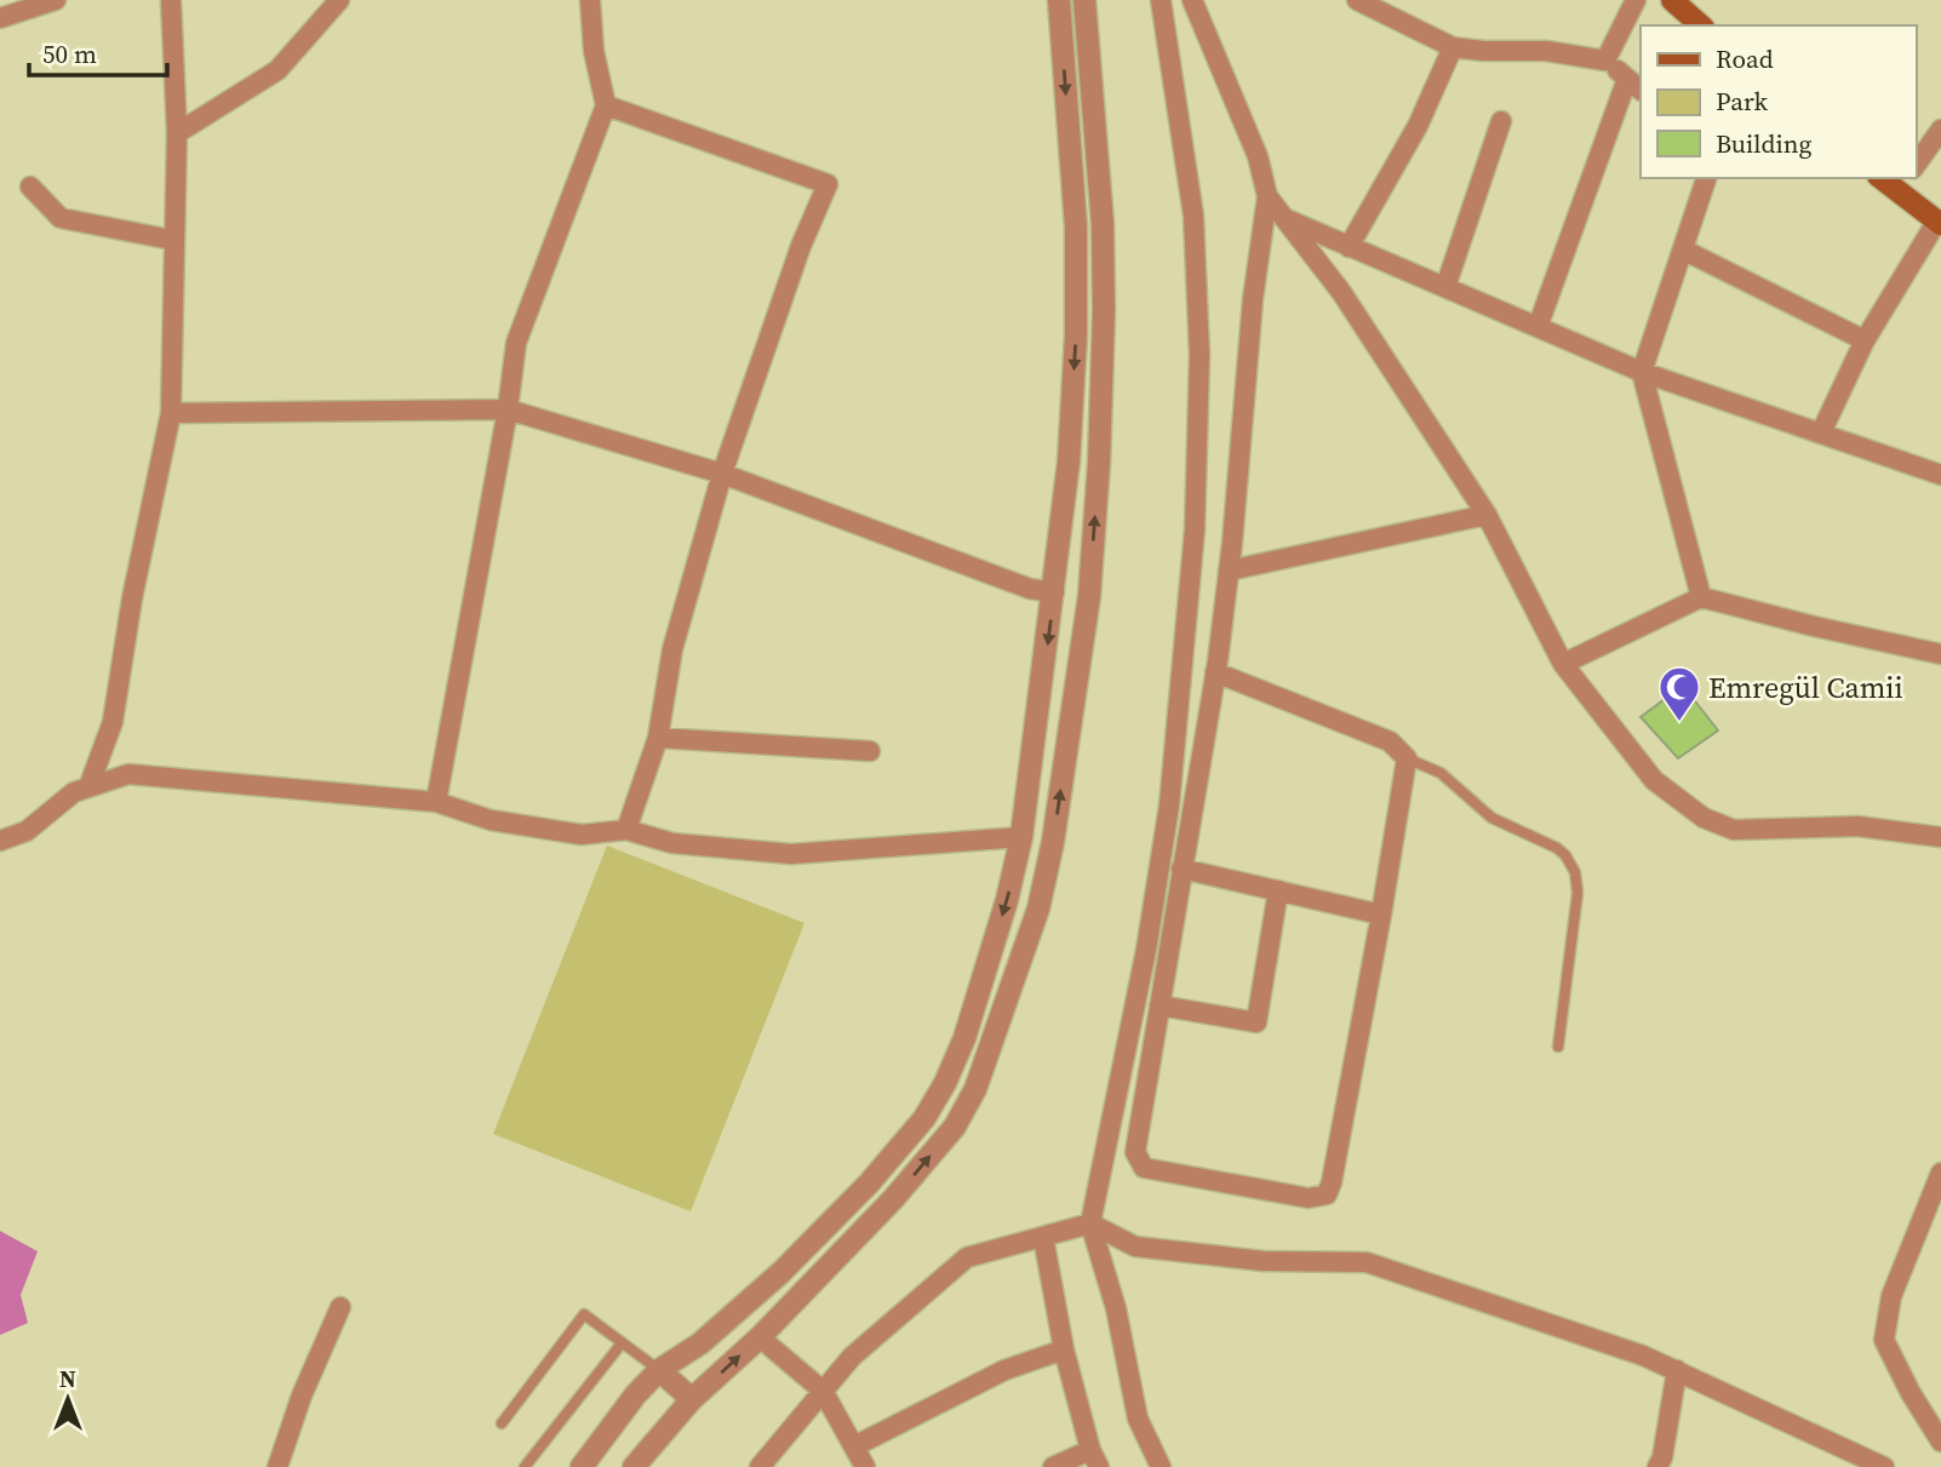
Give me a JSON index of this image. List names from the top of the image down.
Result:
{
  "places": {
    "mosque": ["Emregül Camii"]
  },
  "legend": ["Road", "Park", "Building"],
  "scale_bar": "50 m",
  "north": "top"
}
